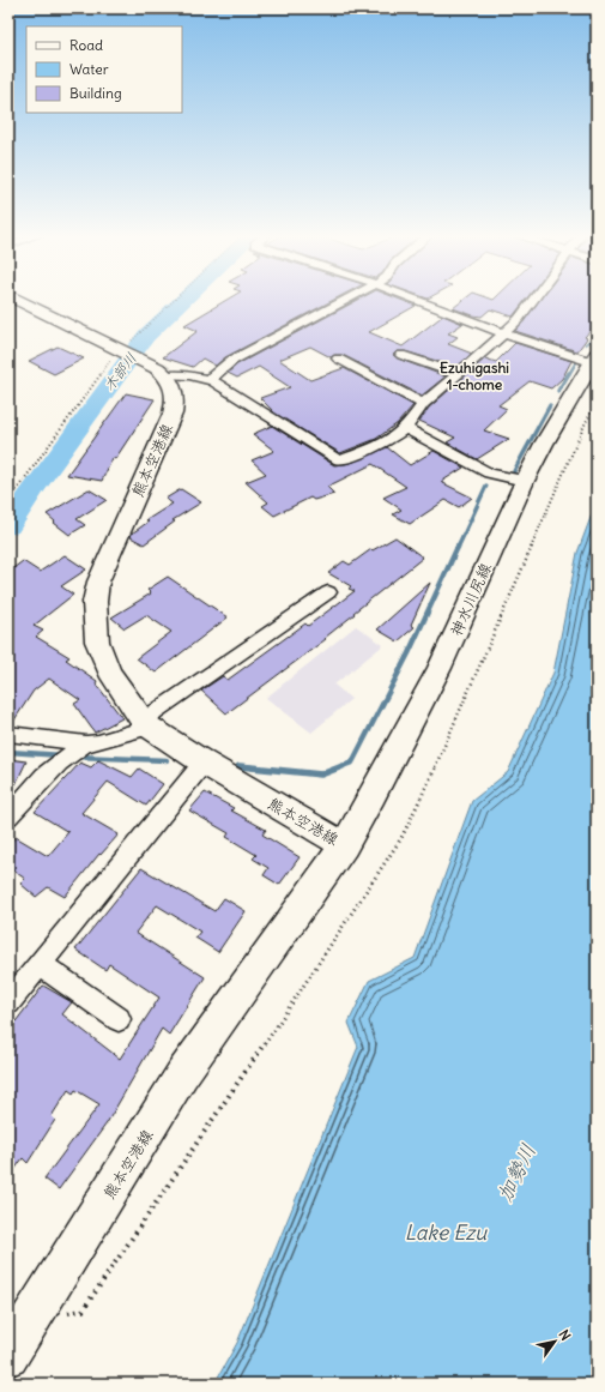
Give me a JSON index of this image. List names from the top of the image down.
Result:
{
  "streets": {
    "main road": ["熊本空港線", "神水川尻線"]
  },
  "crossings": [
    ["熊本空港線", "神水川尻線"]
  ],
  "districts": ["Ezuhigashi 1-chome"],
  "water": ["木部川", "加勢川", "Lake Ezu"],
  "legend": ["Road", "Water", "Building"],
  "north": "top right"
}
